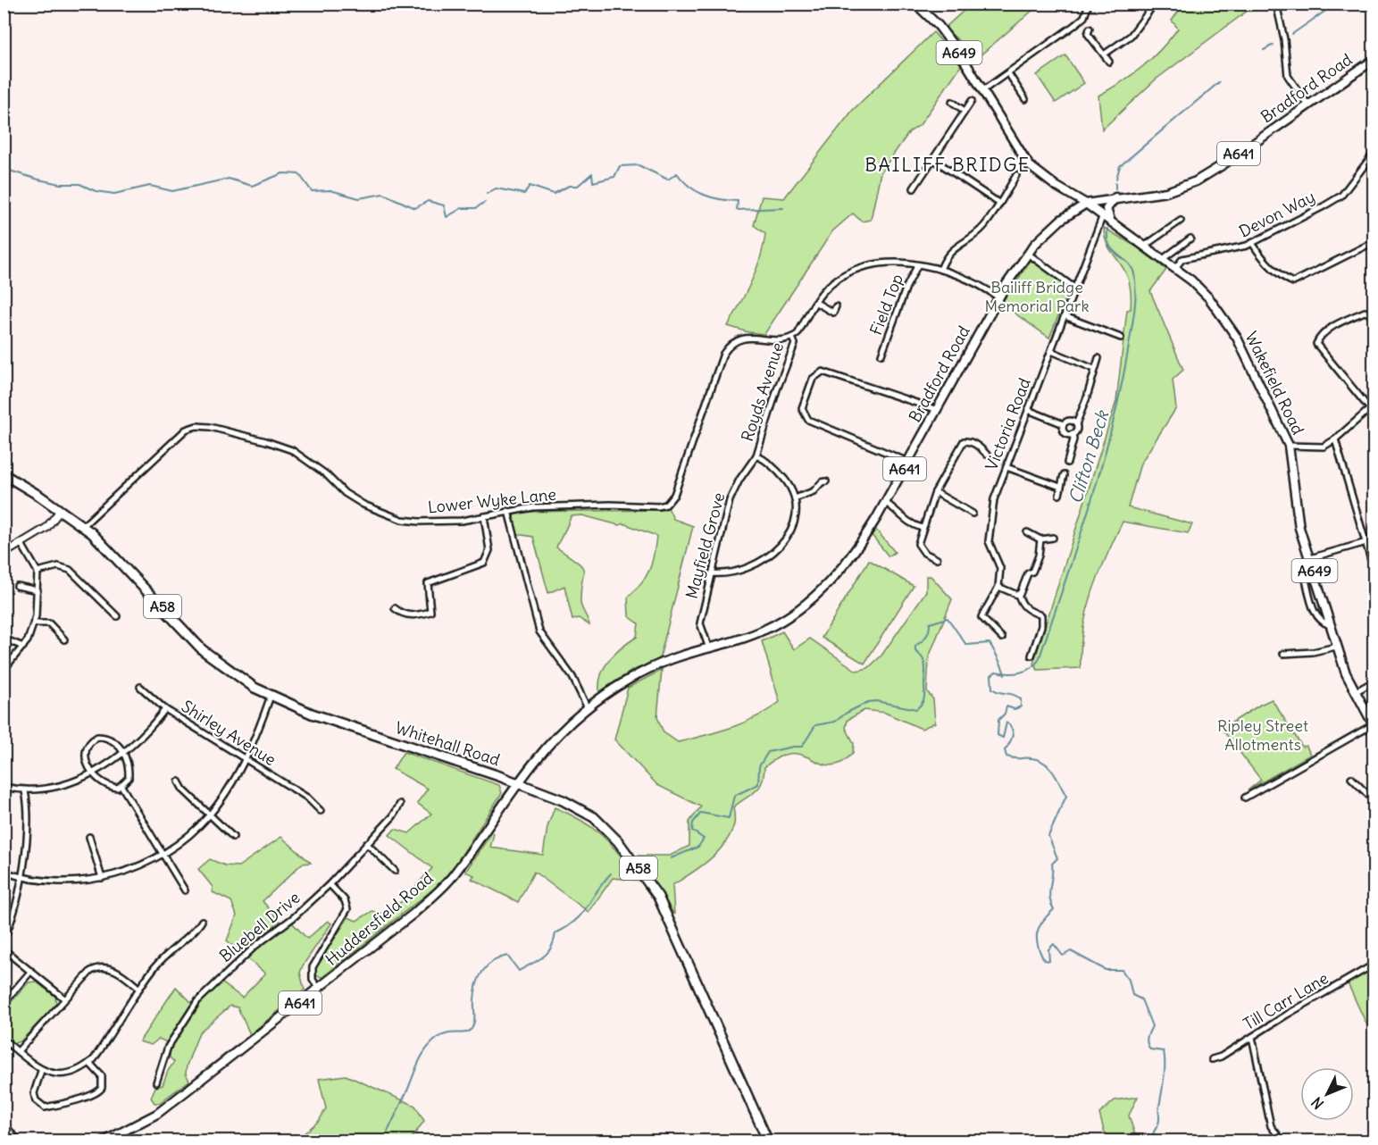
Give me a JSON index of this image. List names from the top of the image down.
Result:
{
  "streets": {
    "highway": ["A58", "Whitehall Road"],
    "main road": [
      "A649",
      "Bradford Road",
      "A641",
      "Wakefield Road",
      "Huddersfield Road"
    ],
    "street": [
      "Devon Way",
      "Field Top",
      "Royds Avenue",
      "Victoria Road",
      "Lower Wyke Lane",
      "Mayfield Grove",
      "Shirley Avenue",
      "Bluebell Drive",
      "Till Carr Lane"
    ]
  },
  "crossings": [
    ["A649", "Bradford Road"],
    ["A649", "Wakefield Road"],
    ["Bradford Road", "Wakefield Road"],
    ["Bradford Road", "Mayfield Grove"],
    ["Bradford Road", "Huddersfield Road"],
    ["Devon Way", "Wakefield Road"],
    ["Wakefield Road", "Victoria Road"],
    ["Royds Avenue", "Lower Wyke Lane"],
    ["Royds Avenue", "Mayfield Grove"],
    ["Lower Wyke Lane", "Whitehall Road"],
    ["Whitehall Road", "Huddersfield Road"]
  ],
  "districts": ["BAILIFF BRIDGE"],
  "water": ["Clifton Beck"],
  "parks": ["Bailiff Bridge Memorial Park", "Ripley Street Allotments"],
  "north": "bottom left"
}
